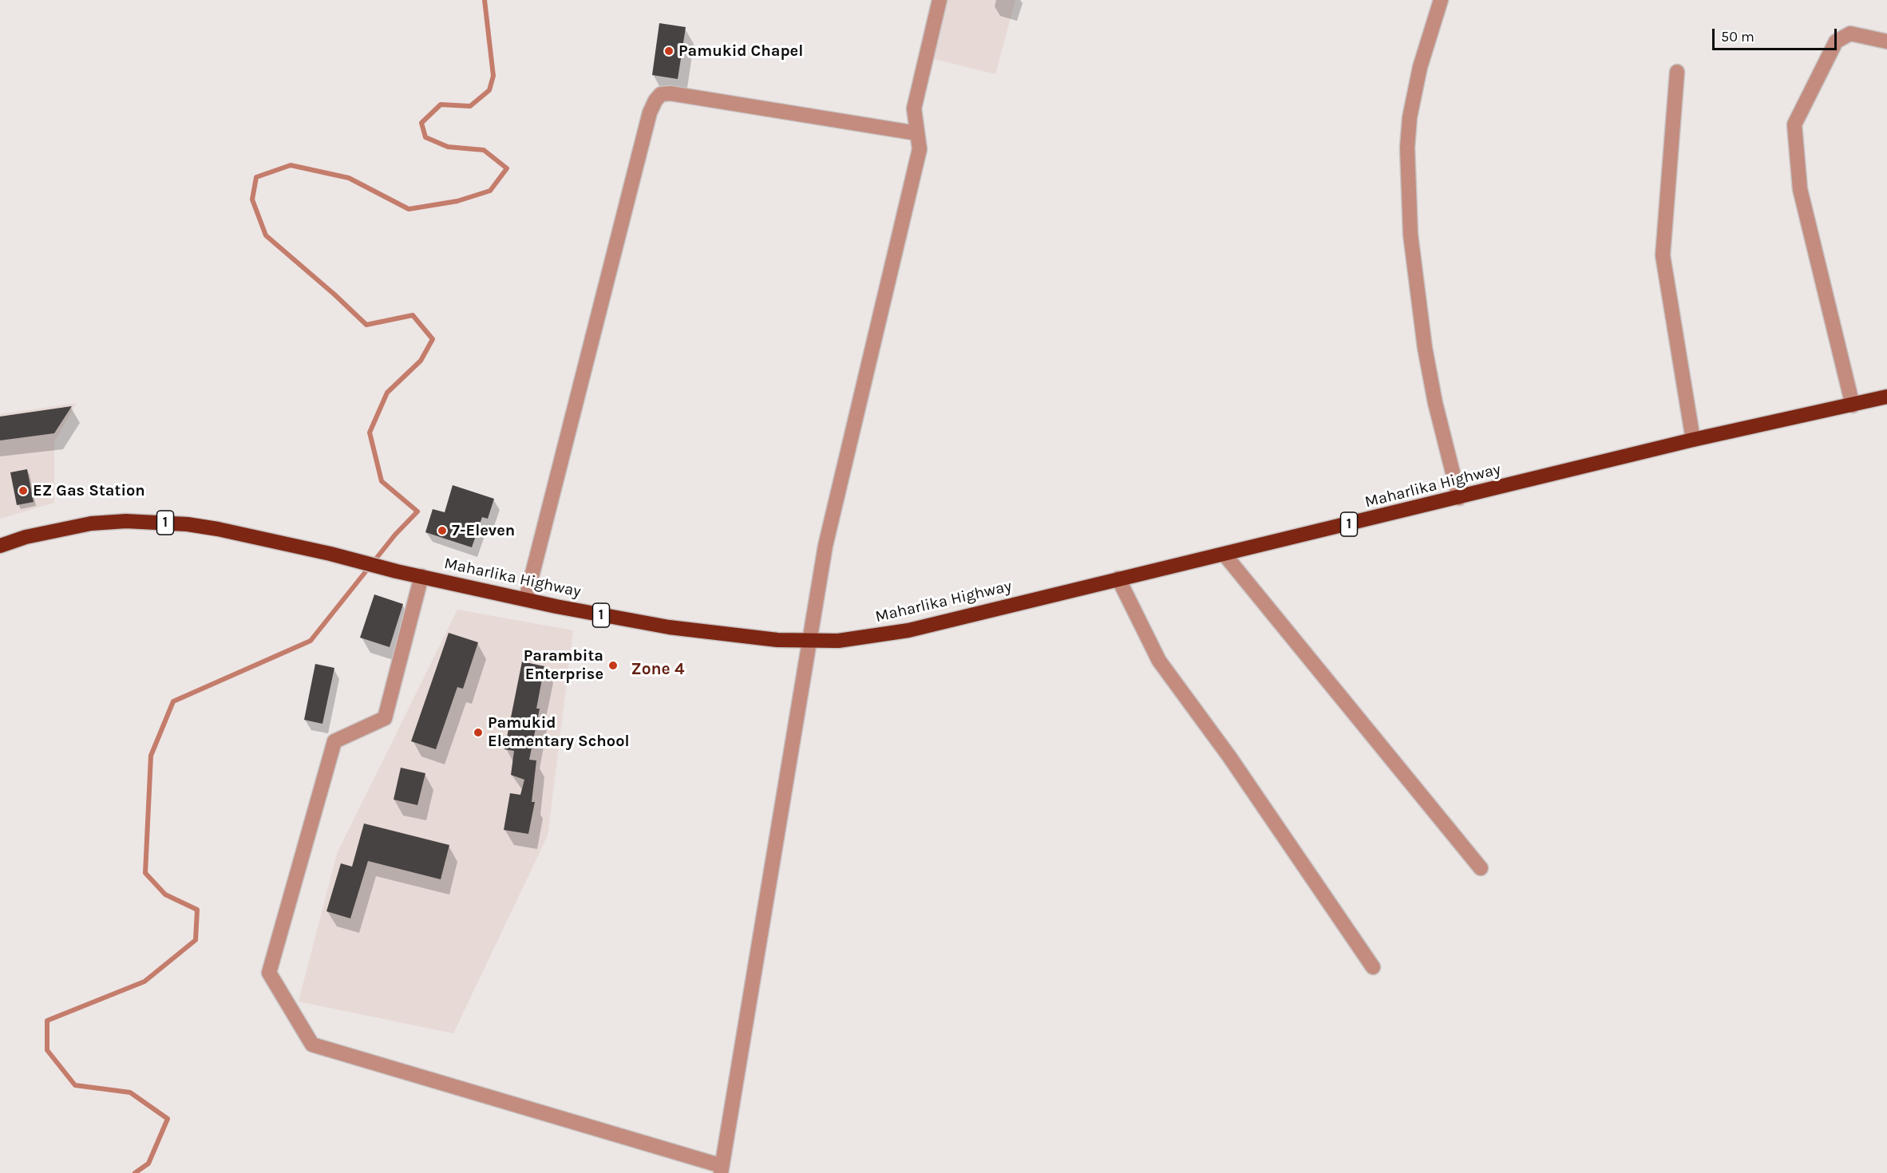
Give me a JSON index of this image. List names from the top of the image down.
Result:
{
  "streets": {
    "highway": ["Maharlika Highway", "1"]
  },
  "districts": ["Zone 4"],
  "places": [
    "Pamukid Chapel",
    "EZ Gas Station",
    "7-Eleven",
    "Parambita Enterprise",
    "Pamukid Elementary School"
  ],
  "scale_bar": "50 m"
}
